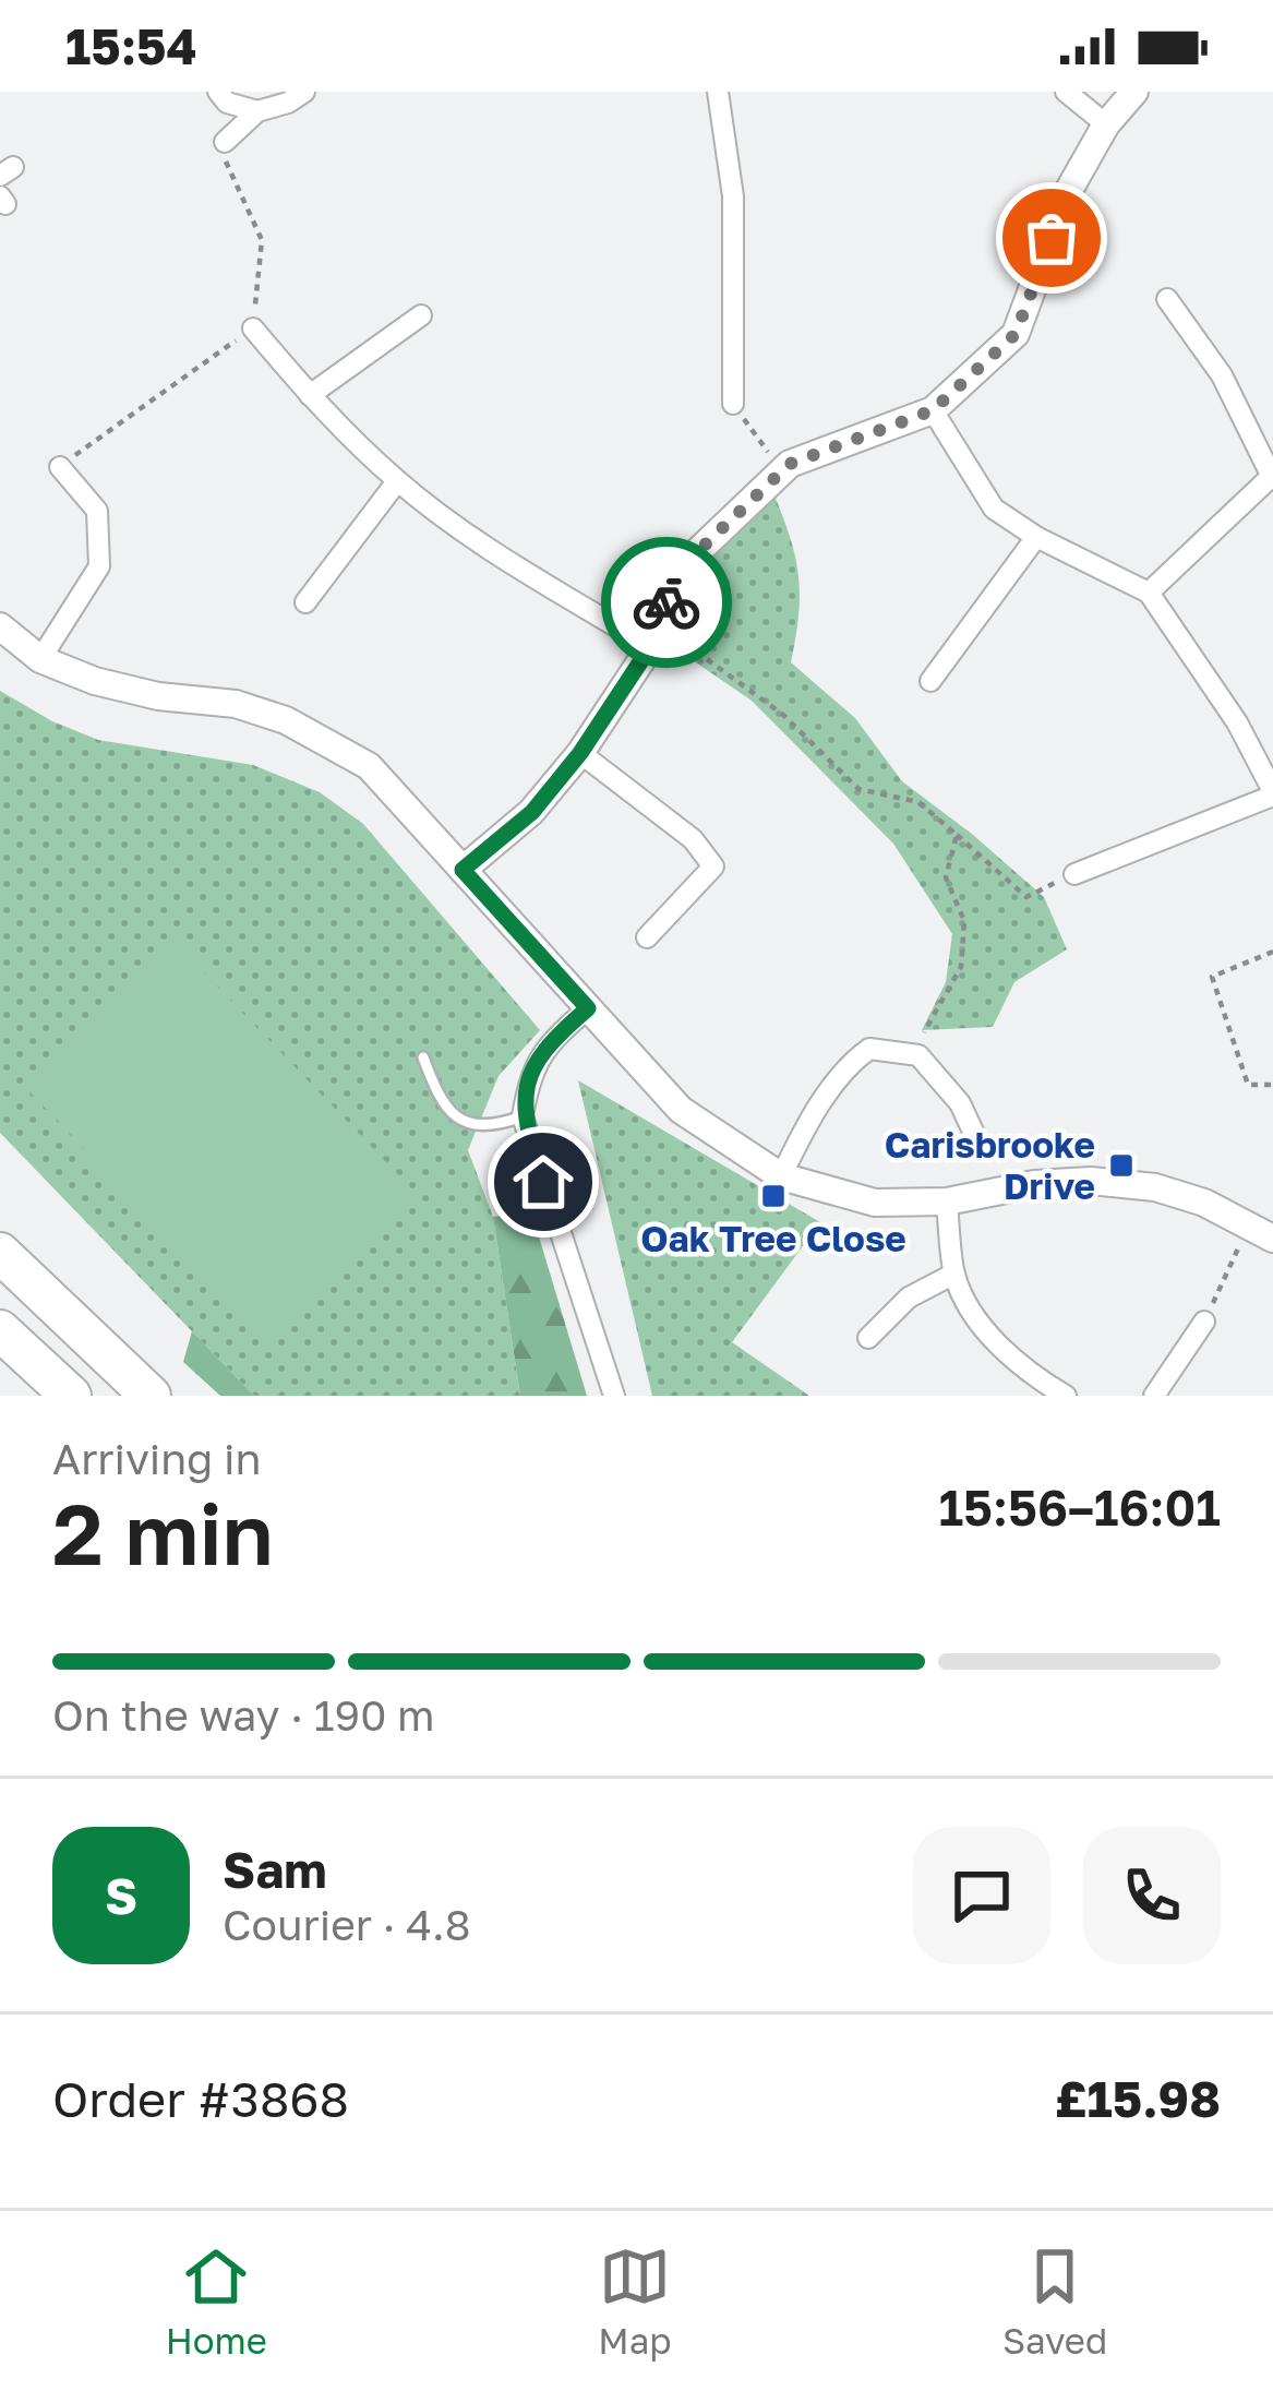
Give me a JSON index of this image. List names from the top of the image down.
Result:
{
  "places": {
    "transit": ["Carisbrooke Drive", "Oak Tree Close"]
  },
  "page": {
    "status": "15:54",
    "heading": ["2 min", "Arriving in", "15:56–16:01"],
    "panel": [
      "Sam",
      "Courier · 4.8",
      "Order #3868",
      "£15.98"
    ],
    "bar": "On the way · 190 m",
    "round": "S",
    "tabs": ["Home", "Map", "Saved"]
  }
}
